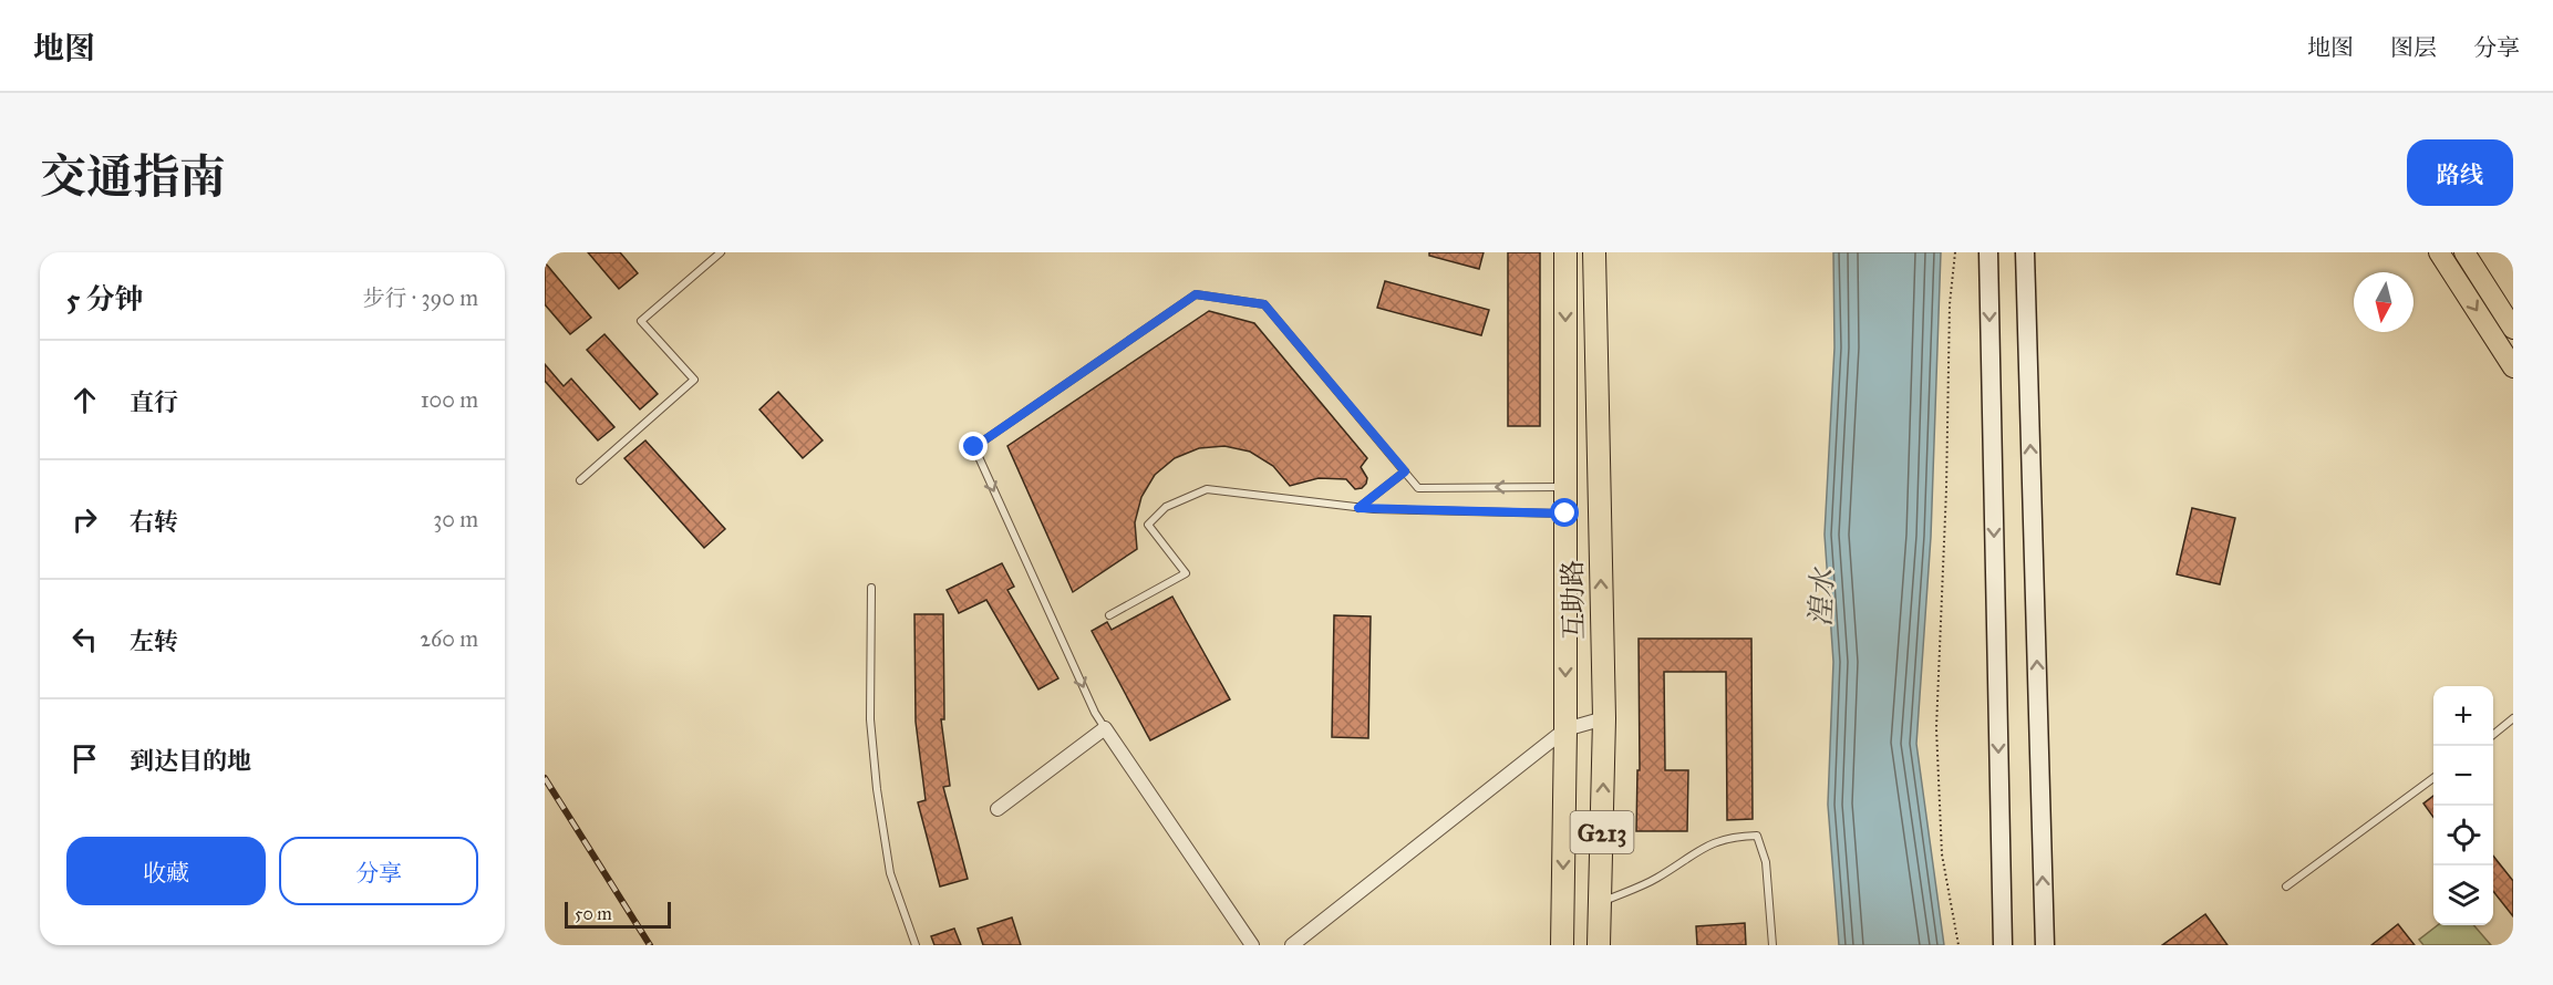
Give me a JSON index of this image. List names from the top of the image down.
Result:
{
  "streets": {
    "highway": ["互助路", "G213"]
  },
  "water": ["湟水"],
  "scale_bar": "50 m",
  "north": "bottom",
  "page": {
    "header": "地图",
    "nav": ["地图", "图层", "分享"],
    "title": "交通指南",
    "buttons": [
      "路线",
      ["收藏", "分享"]
    ],
    "heading": ["5 分钟", "步行 · 390 m"],
    "list": [
      ["直行", "100 m"],
      ["右转", "30 m"],
      ["左转", "260 m"],
      "到达目的地"
    ],
    "map_buttons": ["+", "−"],
    "scale": "50 m"
  }
}
